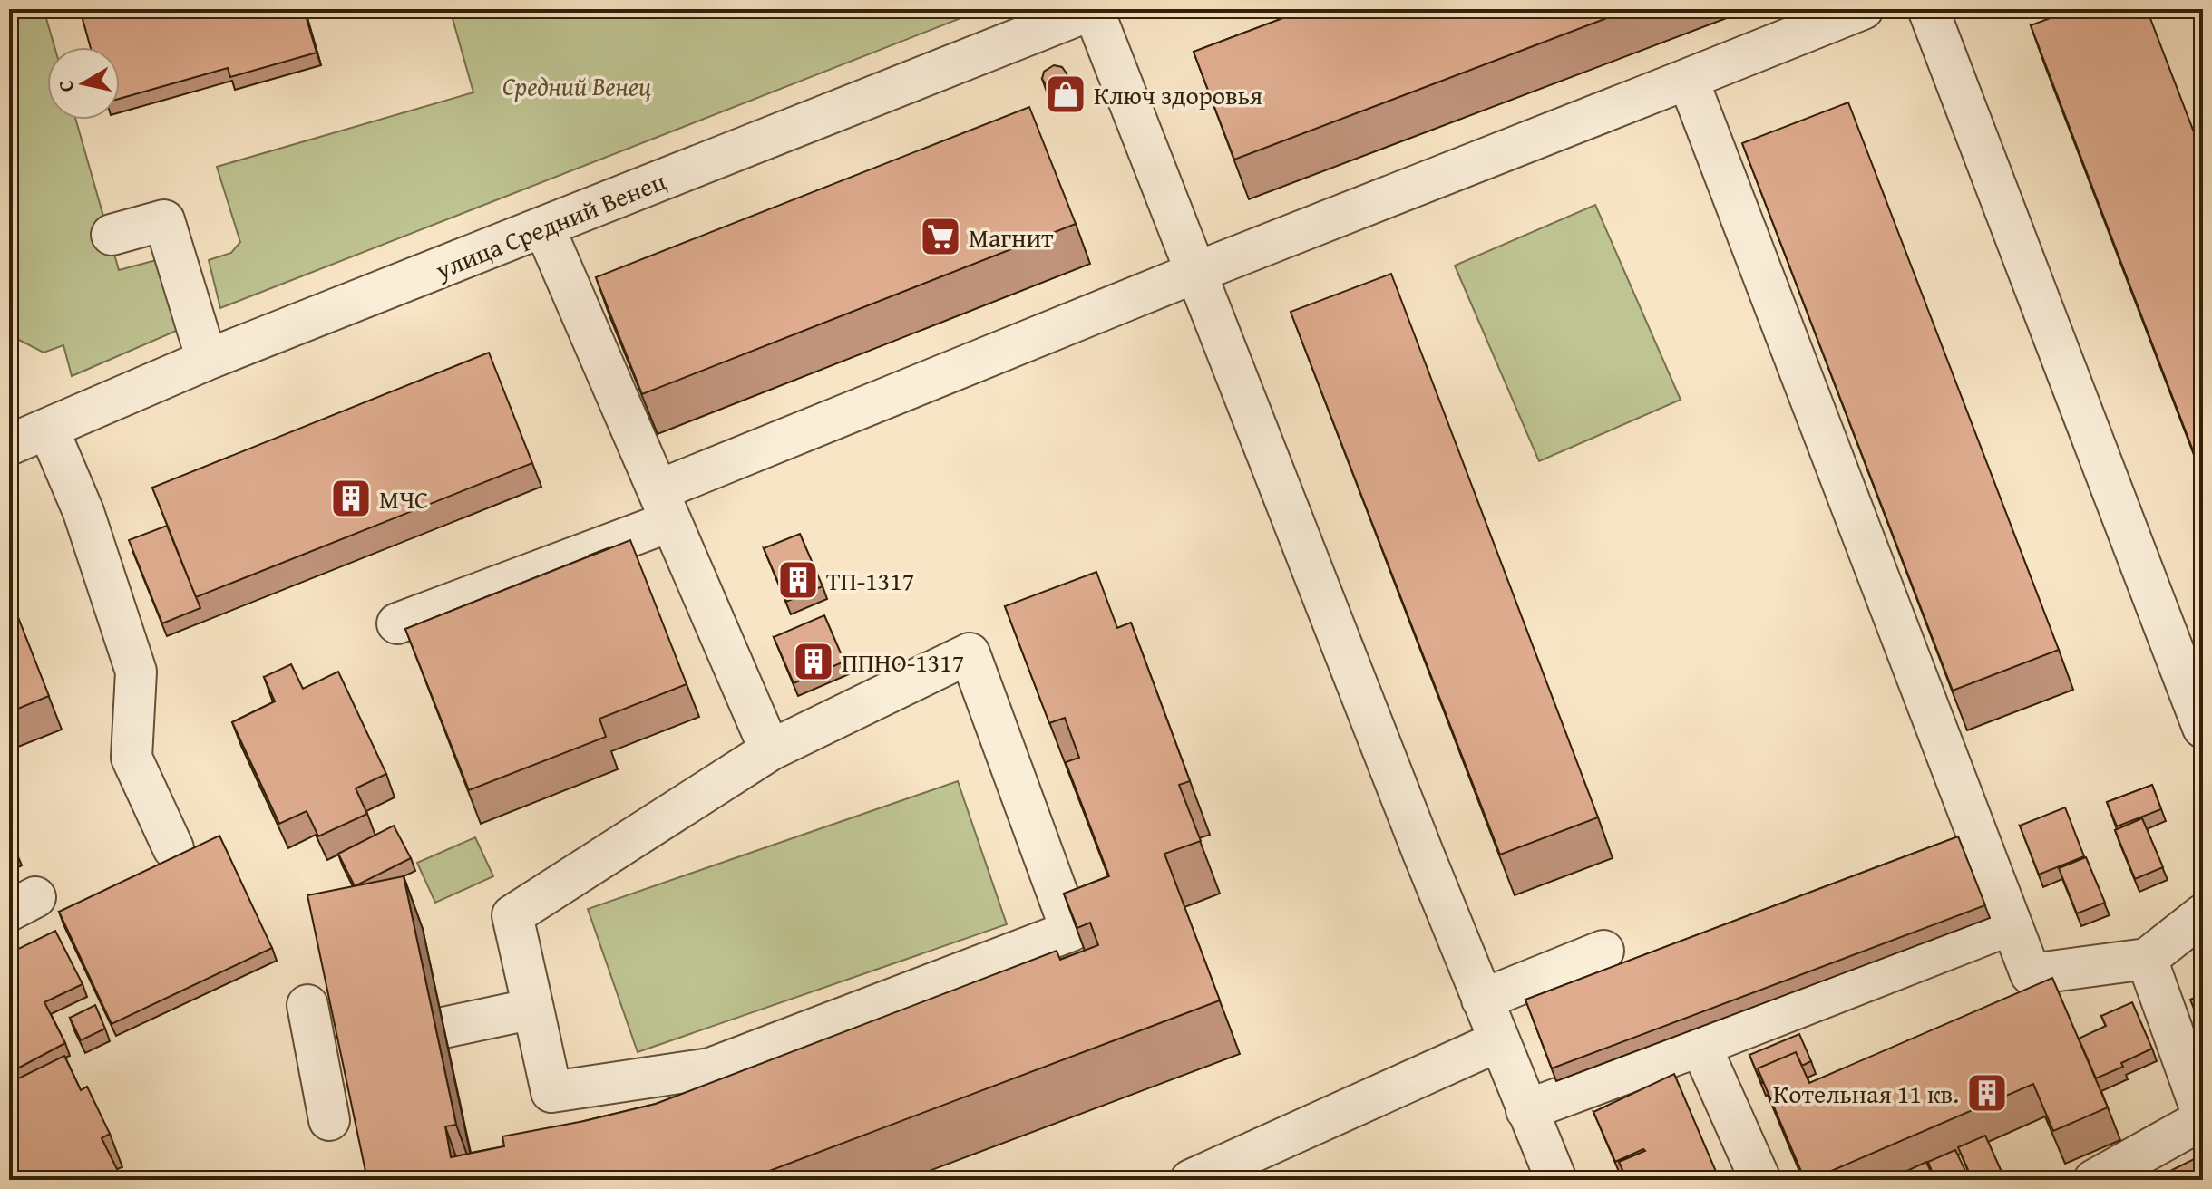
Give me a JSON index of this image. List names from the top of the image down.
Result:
{
  "streets": {
    "street": ["улица Средний Венец"]
  },
  "parks": ["Средний Венец"],
  "places": {
    "shop": ["Ключ здоровья"],
    "supermarket": ["Магнит"],
    "building": [
      "МЧС",
      "ТП-1317",
      "ППНО-1317",
      "Котельная 11 кв."
    ]
  },
  "north": "left"
}
